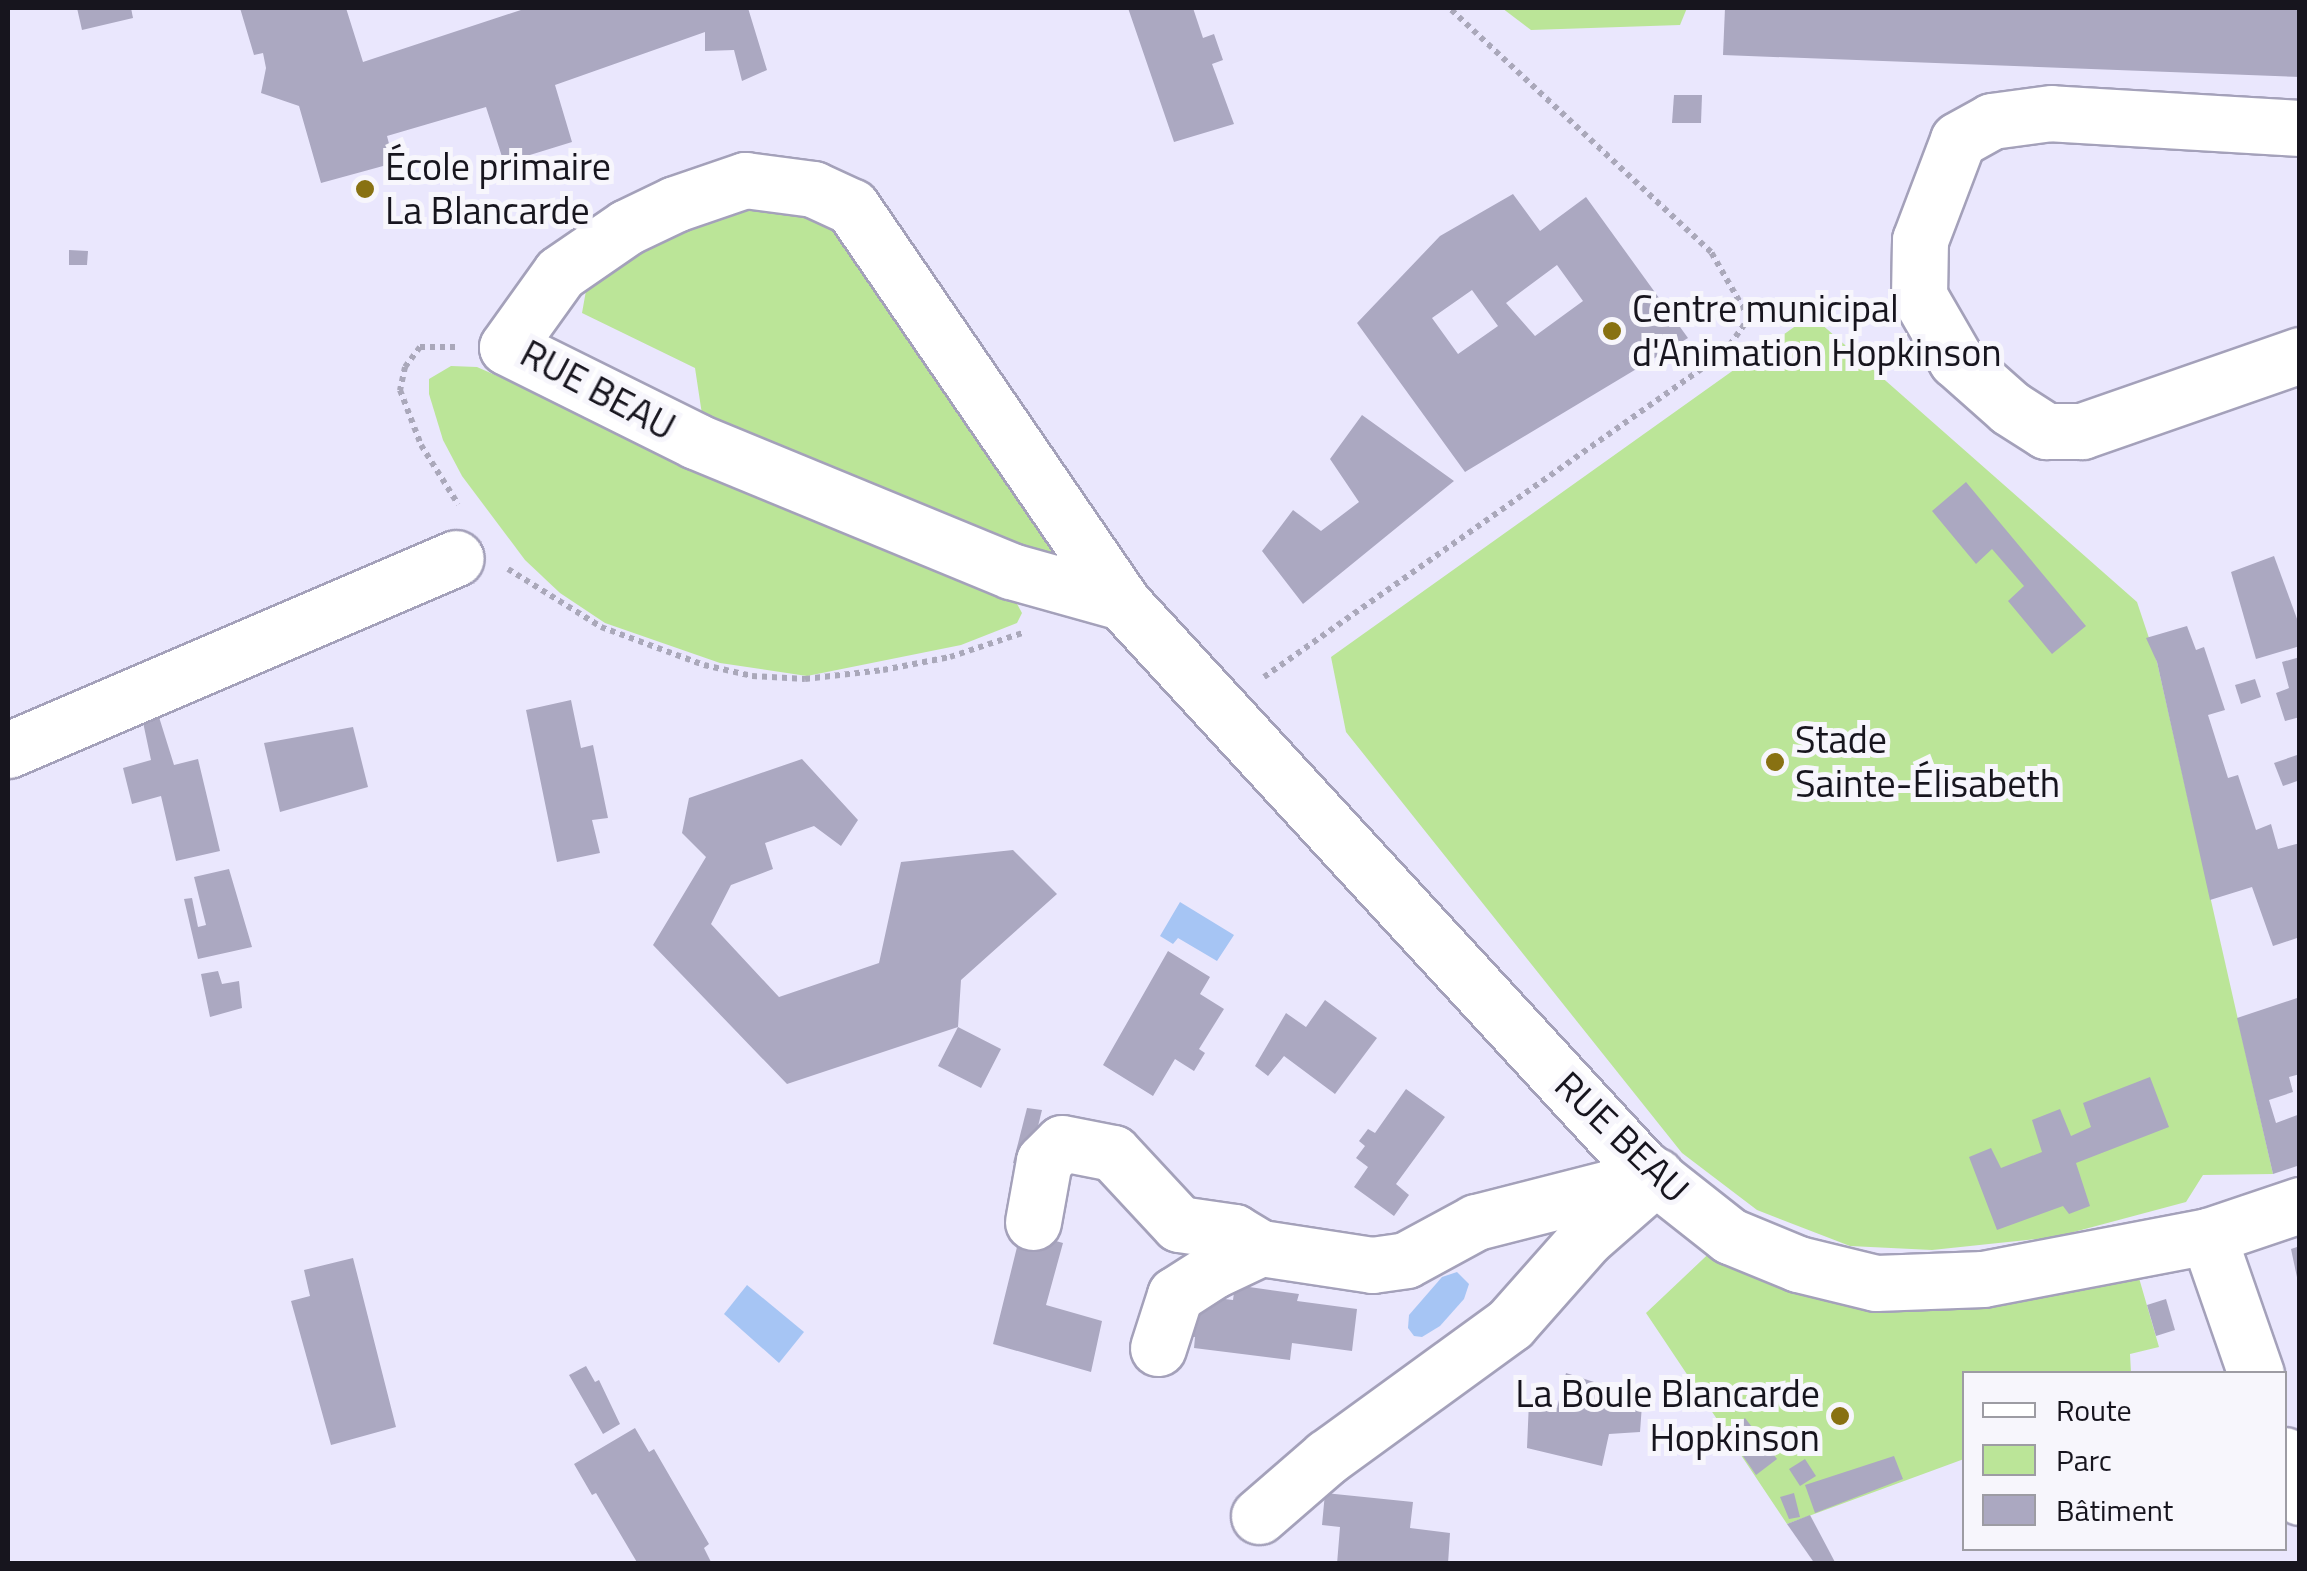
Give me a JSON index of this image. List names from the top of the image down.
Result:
{
  "streets": {
    "street": ["RUE BEAU"]
  },
  "places": [
    "École primaire La Blancarde",
    "Centre municipal d'Animation Hopkinson",
    "Stade Sainte-Élisabeth",
    "La Boule Blancarde Hopkinson"
  ],
  "legend": ["Route", "Parc", "Bâtiment"]
}
